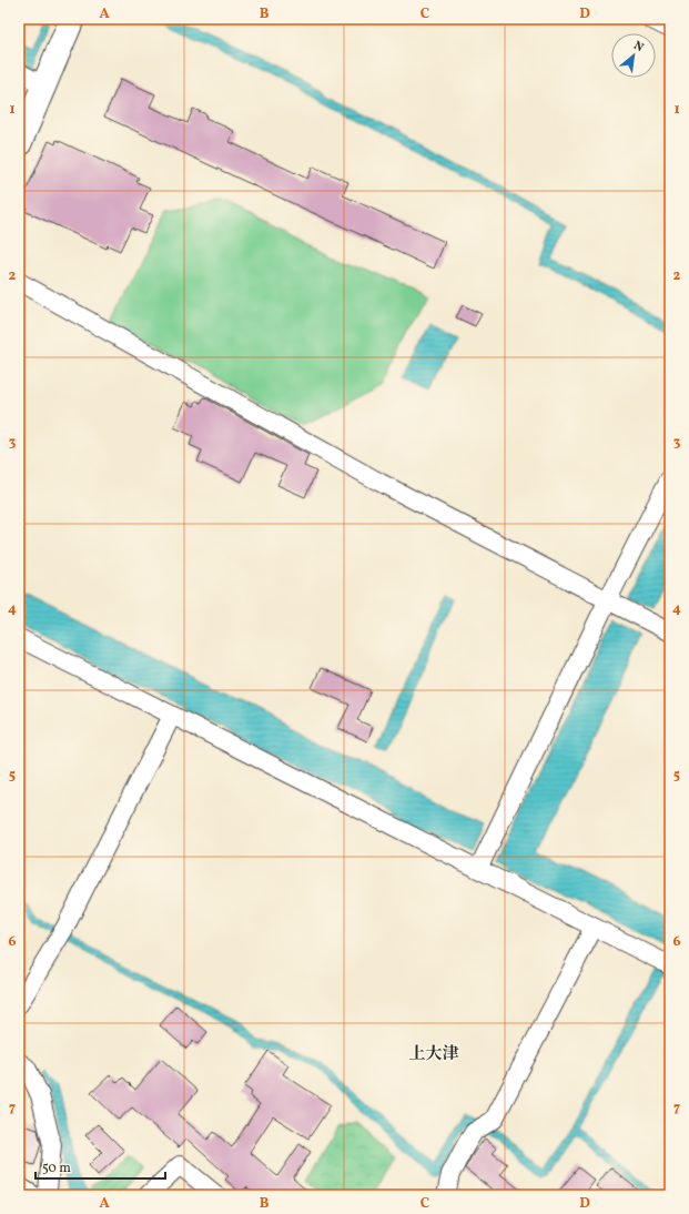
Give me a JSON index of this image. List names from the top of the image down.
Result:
{
  "districts": ["上大津"],
  "scale_bar": "50 m",
  "north": "top right",
  "grid": {
    "columns": [
      "A",
      "B",
      "C",
      "D"
    ],
    "rows": [
      "1",
      "2",
      "3",
      "4",
      "5",
      "6",
      "7"
    ]
  }
}
